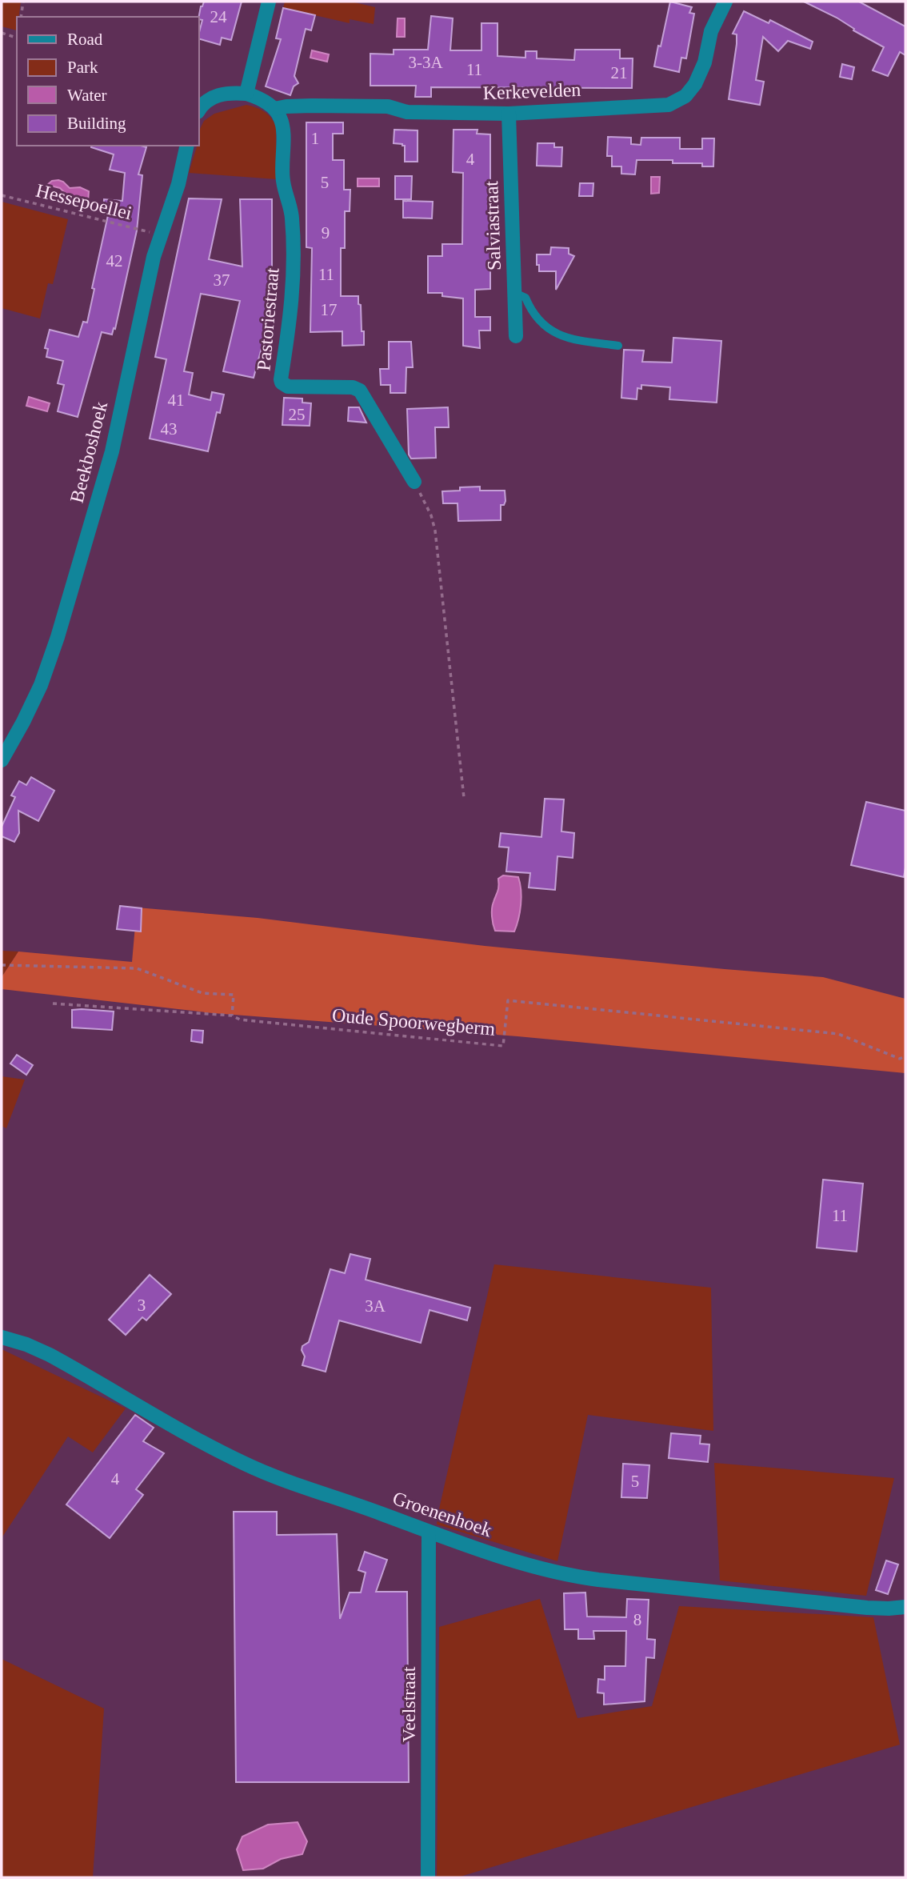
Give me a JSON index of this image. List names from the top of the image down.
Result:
{
  "streets": {
    "street": [
      "Kerkevelden",
      "Salviastraat",
      "Pastoriestraat",
      "Beekboshoek",
      "Groenenhoek",
      "Veelstraat"
    ],
    "path": ["Hessepoellei", "Oude Spoorwegberm"]
  },
  "crossings": [
    ["Kerkevelden", "Salviastraat"],
    ["Kerkevelden", "Pastoriestraat"],
    ["Hessepoellei", "Beekboshoek"],
    ["Groenenhoek", "Veelstraat"]
  ],
  "house_numbers": [
    "24",
    "3-3A",
    "11",
    "21",
    "1",
    "4",
    "5",
    "9",
    "42",
    "11",
    "37",
    "17",
    "41",
    "25",
    "43",
    "11",
    "3",
    "3A",
    "4",
    "5",
    "8"
  ],
  "legend": [
    "Road",
    "Park",
    "Water",
    "Building"
  ]
}
